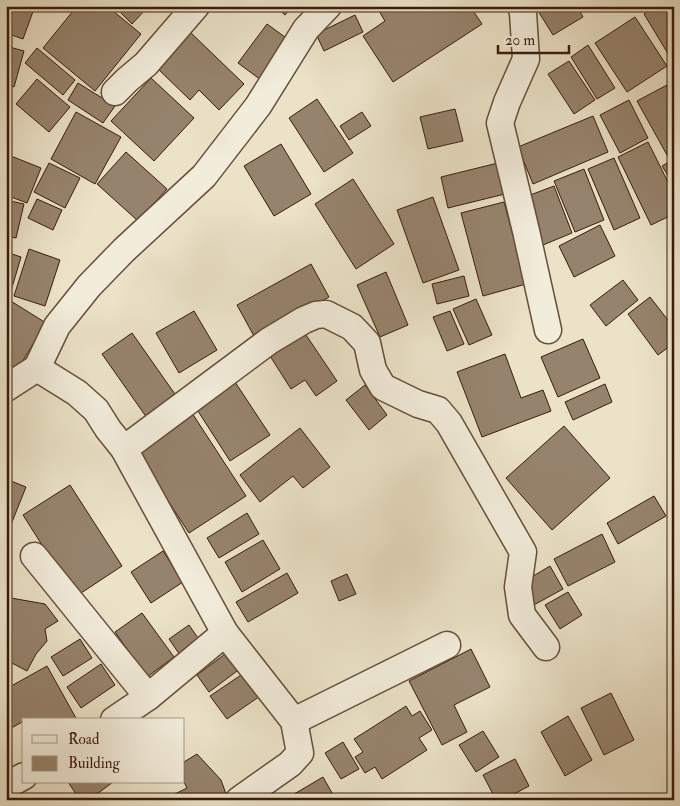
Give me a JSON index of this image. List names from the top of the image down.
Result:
{
  "legend": ["Road", "Building"],
  "scale_bar": "20 m"
}
